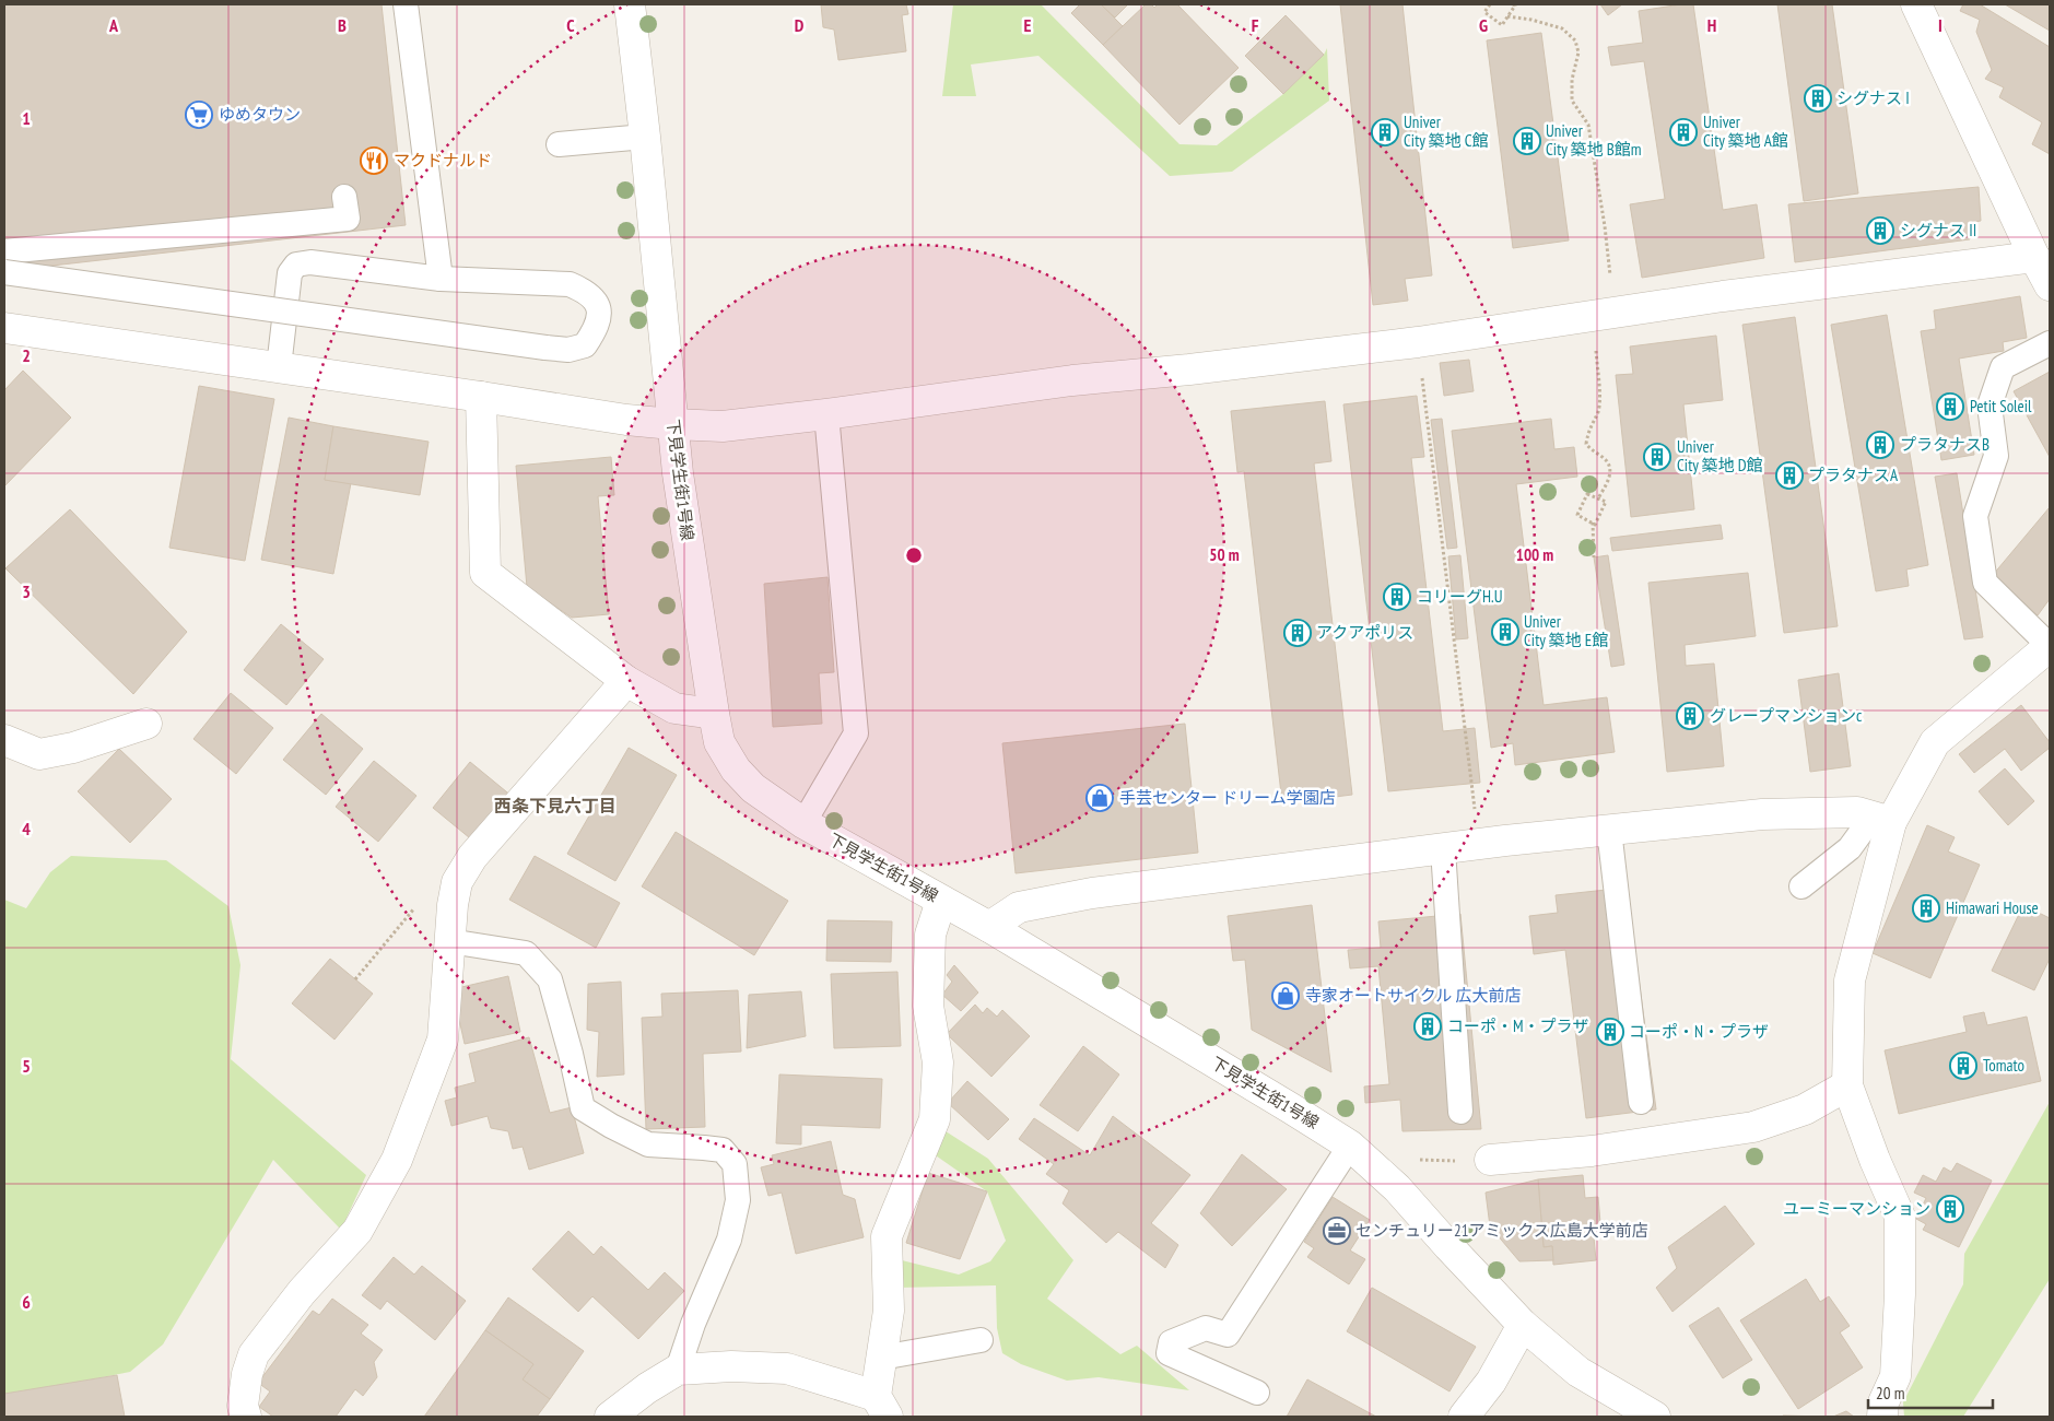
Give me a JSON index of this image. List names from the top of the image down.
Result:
{
  "streets": {
    "street": ["下見学生街1号線"]
  },
  "districts": ["西条下見六丁目"],
  "places": {
    "building": [
      "シグナス I",
      "Univer City 築地 C館",
      "Univer City 築地 A館",
      "Univer City 築地 B館m",
      "シグナス II",
      "Petit Soleil",
      "プラタナスB",
      "Univer City 築地 D館",
      "プラタナスA",
      "コリーグH.U",
      "Univer City 築地 E館",
      "アクアポリス",
      "グレープマンションc",
      "Himawari House",
      "コーポ・M・プラザ",
      "コーポ・N・プラザ",
      "Tomato",
      "ユーミーマンション"
    ],
    "supermarket": ["ゆめタウン"],
    "restaurant": ["マクドナルド"],
    "shop": ["手芸センター ドリーム学園店", "寺家オートサイクル 広大前店"],
    "office": ["センチュリー21アミックス広島大学前店"]
  },
  "scale_bar": "20 m",
  "grid": {
    "columns": [
      "A",
      "B",
      "C",
      "D",
      "E",
      "F",
      "G",
      "H",
      "I"
    ],
    "rows": [
      "1",
      "2",
      "3",
      "4",
      "5",
      "6"
    ]
  },
  "rings": ["50 m", "100 m"]
}
